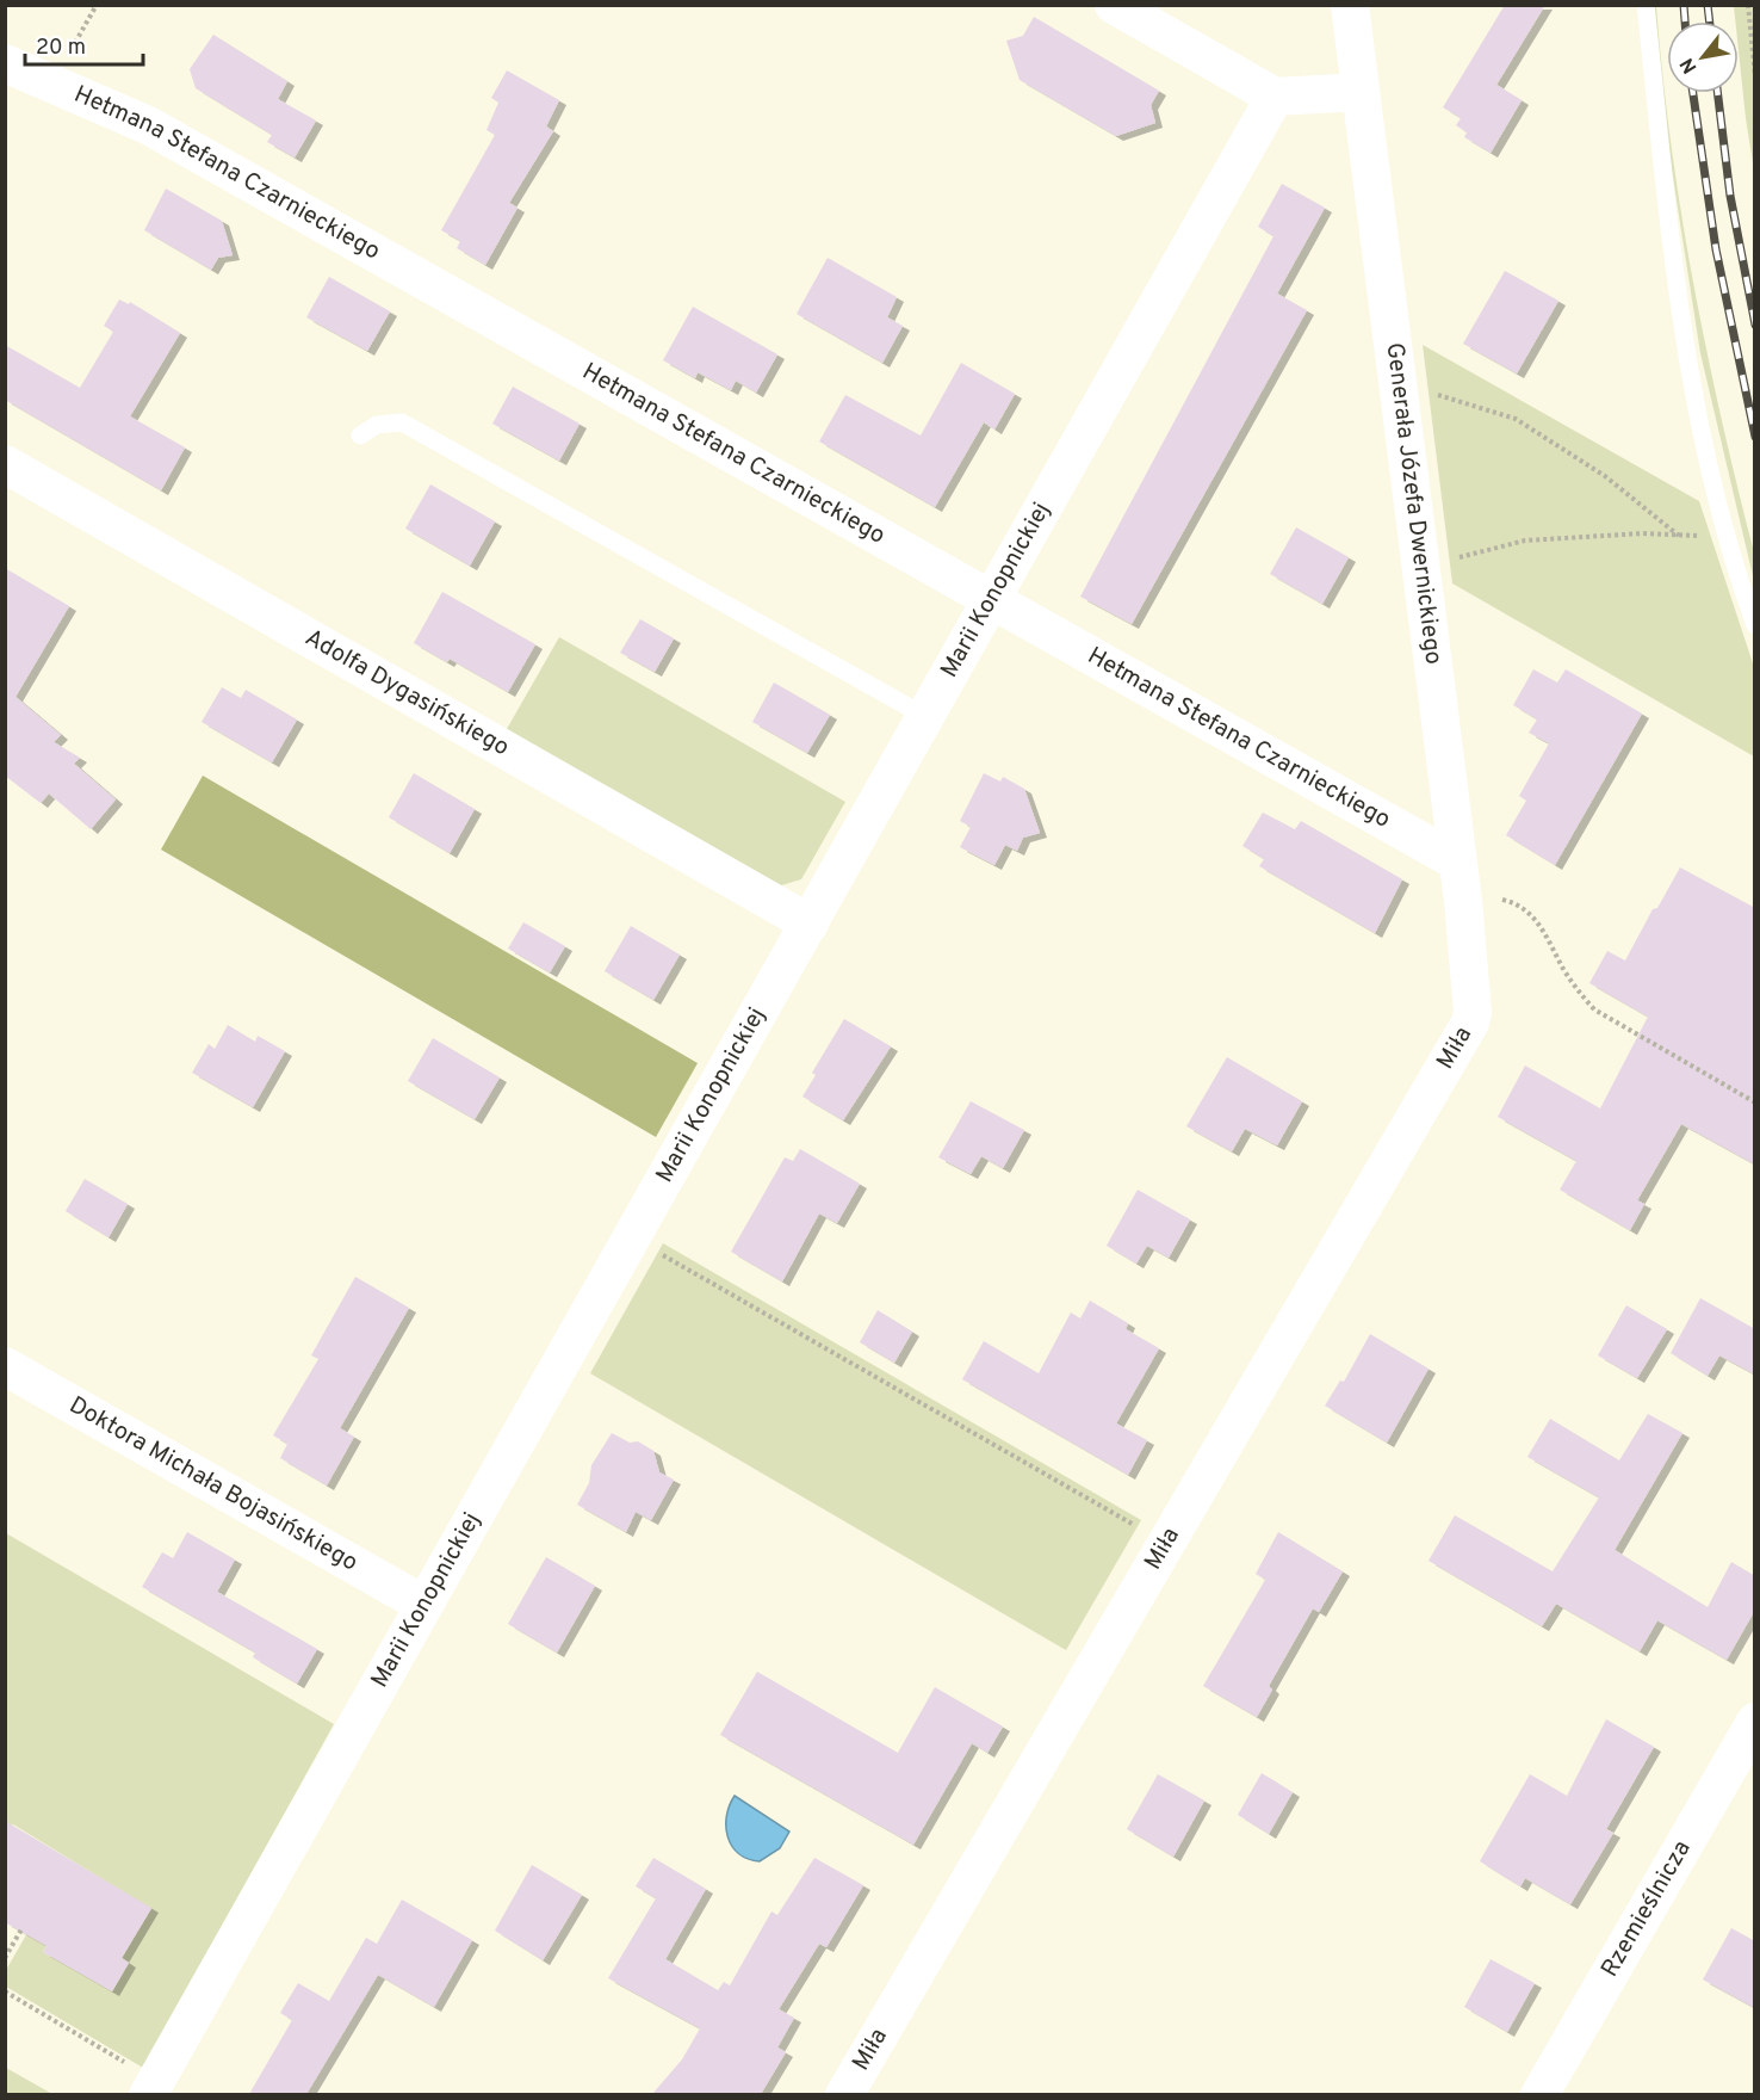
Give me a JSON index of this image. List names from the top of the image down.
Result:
{
  "streets": {
    "street": [
      "Hetmana Stefana Czarnieckiego",
      "Generała Józefa Dwernickiego",
      "Marii Konopnickiej",
      "Adolfa Dygasińskiego",
      "Miła",
      "Doktora Michała Bojasińskiego",
      "Rzemieślnicza"
    ]
  },
  "crossings": [
    ["Hetmana Stefana Czarnieckiego", "Generała Józefa Dwernickiego"],
    ["Hetmana Stefana Czarnieckiego", "Marii Konopnickiej"],
    ["Generała Józefa Dwernickiego", "Miła"],
    ["Marii Konopnickiej", "Adolfa Dygasińskiego"],
    ["Marii Konopnickiej", "Doktora Michała Bojasińskiego"]
  ],
  "scale_bar": "20 m",
  "north": "bottom left"
}
